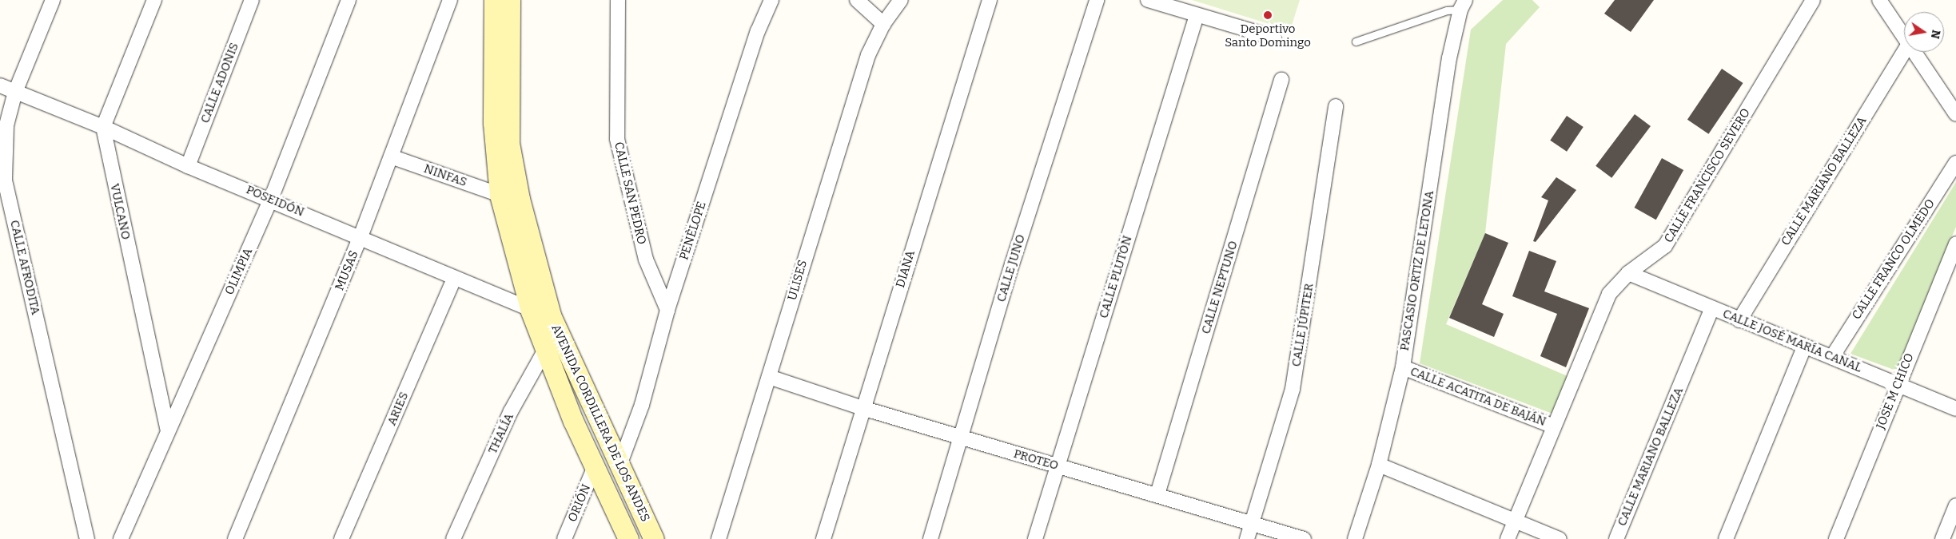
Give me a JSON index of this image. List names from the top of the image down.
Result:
{
  "streets": {
    "street": [
      "CALLE ADONIS",
      "NINFAS",
      "CALLE FRANCISCO SEVERO",
      "CALLE MARIANO BALLEZA",
      "CALLE SAN PEDRO",
      "POSEIDÓN",
      "VULCANO",
      "PENÈLOPE",
      "CALLE FRANCO OLMEDO",
      "CALLE AFRODITA",
      "CALLE JUNO",
      "DIANA",
      "MUSAS",
      "PASCASIO ORTIZ DE LETONA",
      "OLIMPIA",
      "CALLE PLUTÒN",
      "ULISES",
      "CALLE NEPTUNO",
      "CALLE JÚPITER",
      "CALLE JOSÉ MARÍA CANAL",
      "JOSE M CHICO",
      "CALLE ACATITA DE BAJÁN",
      "ARIES",
      "AVENIDA CORDILLERA DE LOS ANDES",
      "THALÍA",
      "PROTEO",
      "ORIÓN"
    ]
  },
  "crossings": [
    ["CALLE ADONIS", "POSEIDÓN"],
    ["NINFAS", "MUSAS"],
    ["NINFAS", "AVENIDA CORDILLERA DE LOS ANDES"],
    ["CALLE FRANCISCO SEVERO", "CALLE JOSÉ MARÍA CANAL"],
    ["CALLE FRANCISCO SEVERO", "CALLE ACATITA DE BAJÁN"],
    ["CALLE MARIANO BALLEZA", "CALLE JOSÉ MARÍA CANAL"],
    ["CALLE SAN PEDRO", "PENÈLOPE"],
    ["POSEIDÓN", "VULCANO"],
    ["POSEIDÓN", "CALLE AFRODITA"],
    ["POSEIDÓN", "MUSAS"],
    ["POSEIDÓN", "OLIMPIA"],
    ["POSEIDÓN", "ARIES"],
    ["POSEIDÓN", "AVENIDA CORDILLERA DE LOS ANDES"],
    ["POSEIDÓN", "THALÍA"],
    ["VULCANO", "OLIMPIA"],
    ["PENÈLOPE", "AVENIDA CORDILLERA DE LOS ANDES"],
    ["CALLE FRANCO OLMEDO", "CALLE JOSÉ MARÍA CANAL"],
    ["CALLE JUNO", "PROTEO"],
    ["DIANA", "PROTEO"],
    ["PASCASIO ORTIZ DE LETONA", "CALLE ACATITA DE BAJÁN"],
    ["CALLE PLUTÒN", "PROTEO"],
    ["ULISES", "PROTEO"],
    ["CALLE NEPTUNO", "PROTEO"],
    ["CALLE JÚPITER", "PROTEO"],
    ["CALLE JOSÉ MARÍA CANAL", "JOSE M CHICO"],
    ["AVENIDA CORDILLERA DE LOS ANDES", "THALÍA"],
    ["AVENIDA CORDILLERA DE LOS ANDES", "ORIÓN"]
  ],
  "places": ["Deportivo Santo Domingo"],
  "north": "right"
}
